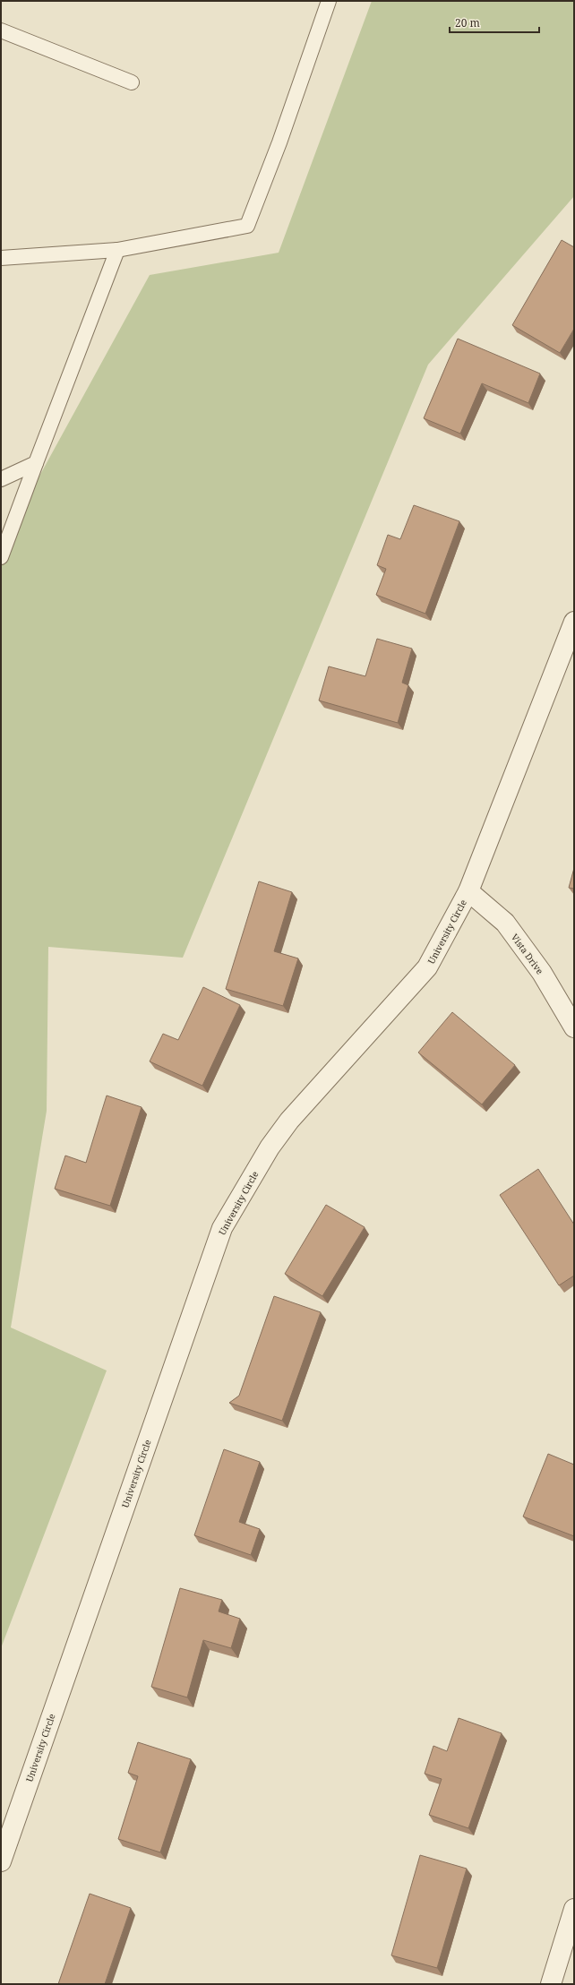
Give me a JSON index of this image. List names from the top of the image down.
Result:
{
  "streets": {
    "street": ["University Circle", "Vista Drive"]
  },
  "crossings": [
    ["University Circle", "Vista Drive"]
  ],
  "scale_bar": "20 m"
}
